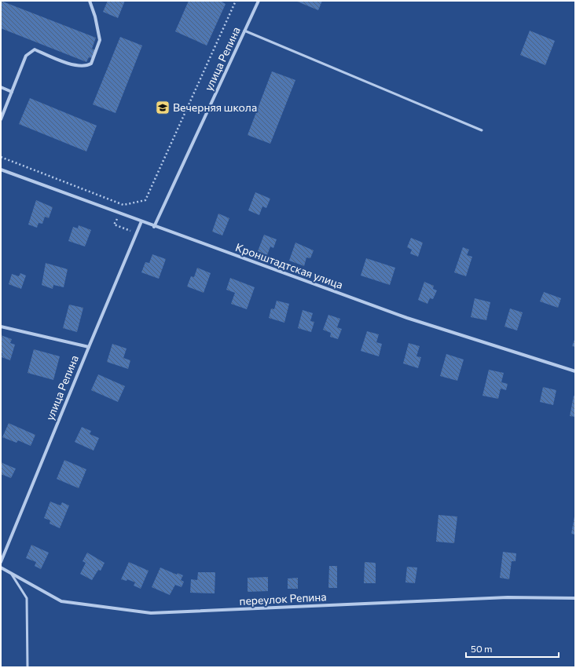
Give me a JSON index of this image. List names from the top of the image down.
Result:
{
  "streets": {
    "street": ["улица Репина", "Кронштадтская улица", "переулок Репина"]
  },
  "crossings": [
    ["улица Репина", "Кронштадтская улица"]
  ],
  "places": {
    "school or university": ["Вечерняя школа"]
  },
  "scale_bar": "50 m"
}
